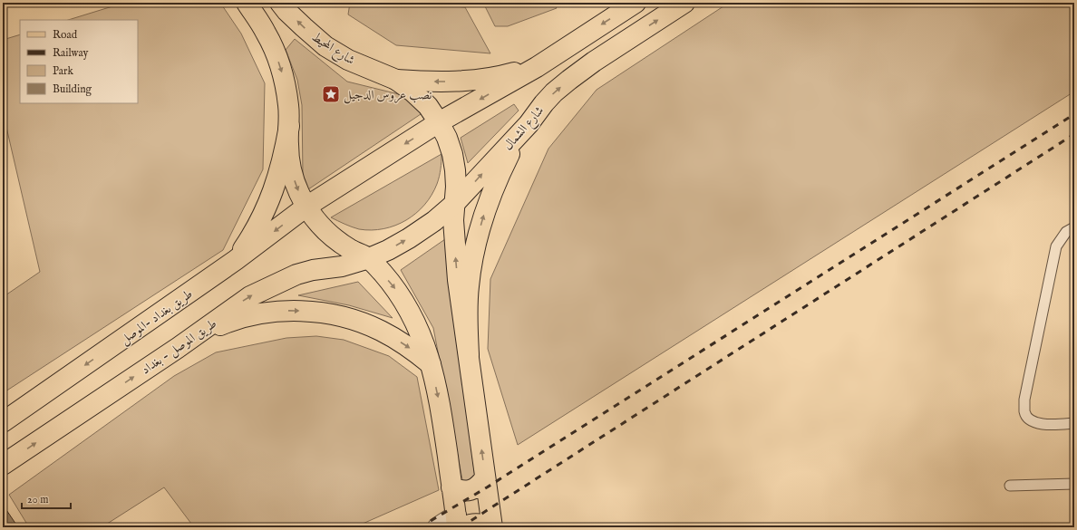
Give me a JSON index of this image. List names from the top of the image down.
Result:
{
  "streets": {
    "main road": [
      "شارع المحيط",
      "شارع الشمال",
      "طريق بغداد -الموصل",
      "طريق الموصل - بغداد"
    ]
  },
  "crossings": [
    ["شارع الشمال", "طريق الموصل - بغداد"]
  ],
  "one_way": ["شارع المحيط", "طريق بغداد -الموصل", "طريق الموصل - بغداد"],
  "places": {
    "place": ["نصب عروس الدجيل"]
  },
  "legend": [
    "Road",
    "Railway",
    "Park",
    "Building"
  ],
  "scale_bar": "20 m"
}
